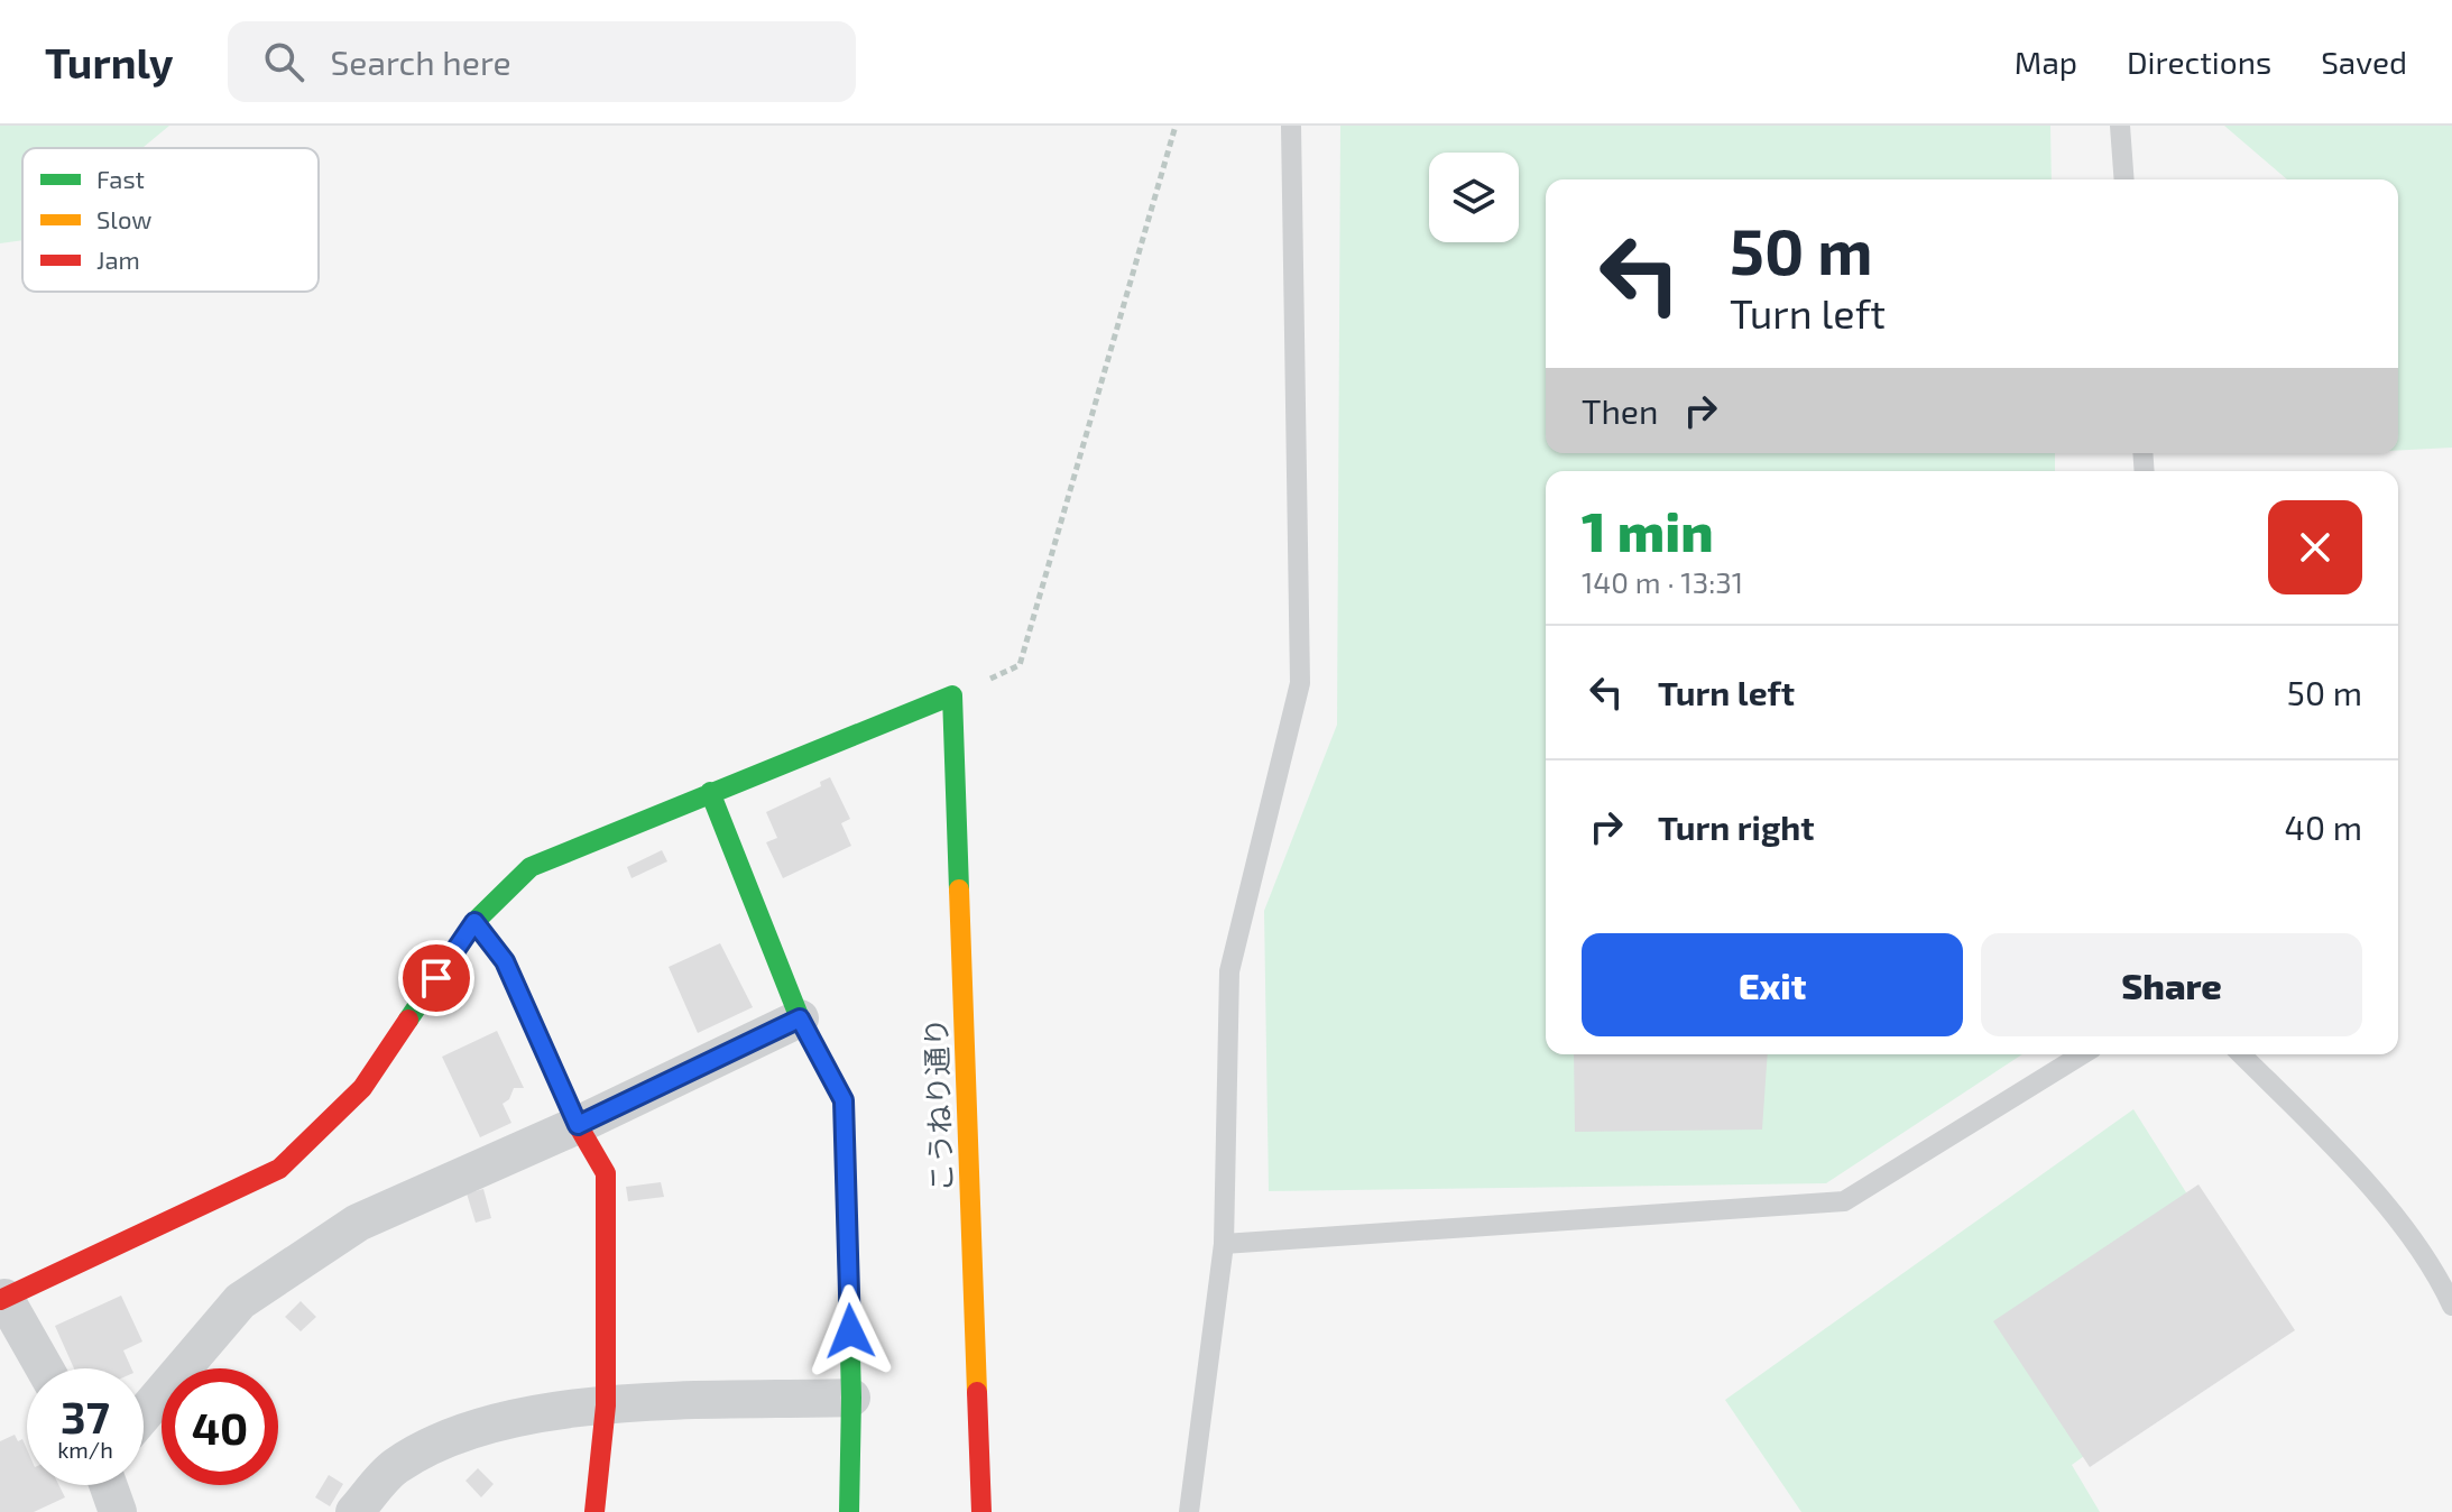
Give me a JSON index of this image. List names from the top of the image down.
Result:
{
  "streets": {
    "street": ["こうねり通り"]
  },
  "legend": ["Fast", "Slow", "Jam"],
  "page": {
    "header": "Turnly",
    "search": "Search here",
    "nav": ["Map", "Directions", "Saved"],
    "turn": ["50 m", "Turn left"],
    "then": "Then",
    "heading": ["1 min", "140 m · 13:31"],
    "list": [
      {
        "name": "Turn left",
        "value": "50 m"
      },
      {
        "name": "Turn right",
        "value": "40 m"
      }
    ],
    "buttons": ["Exit", "Share"],
    "speed": "37 km/h",
    "limit": "40"
  }
}
